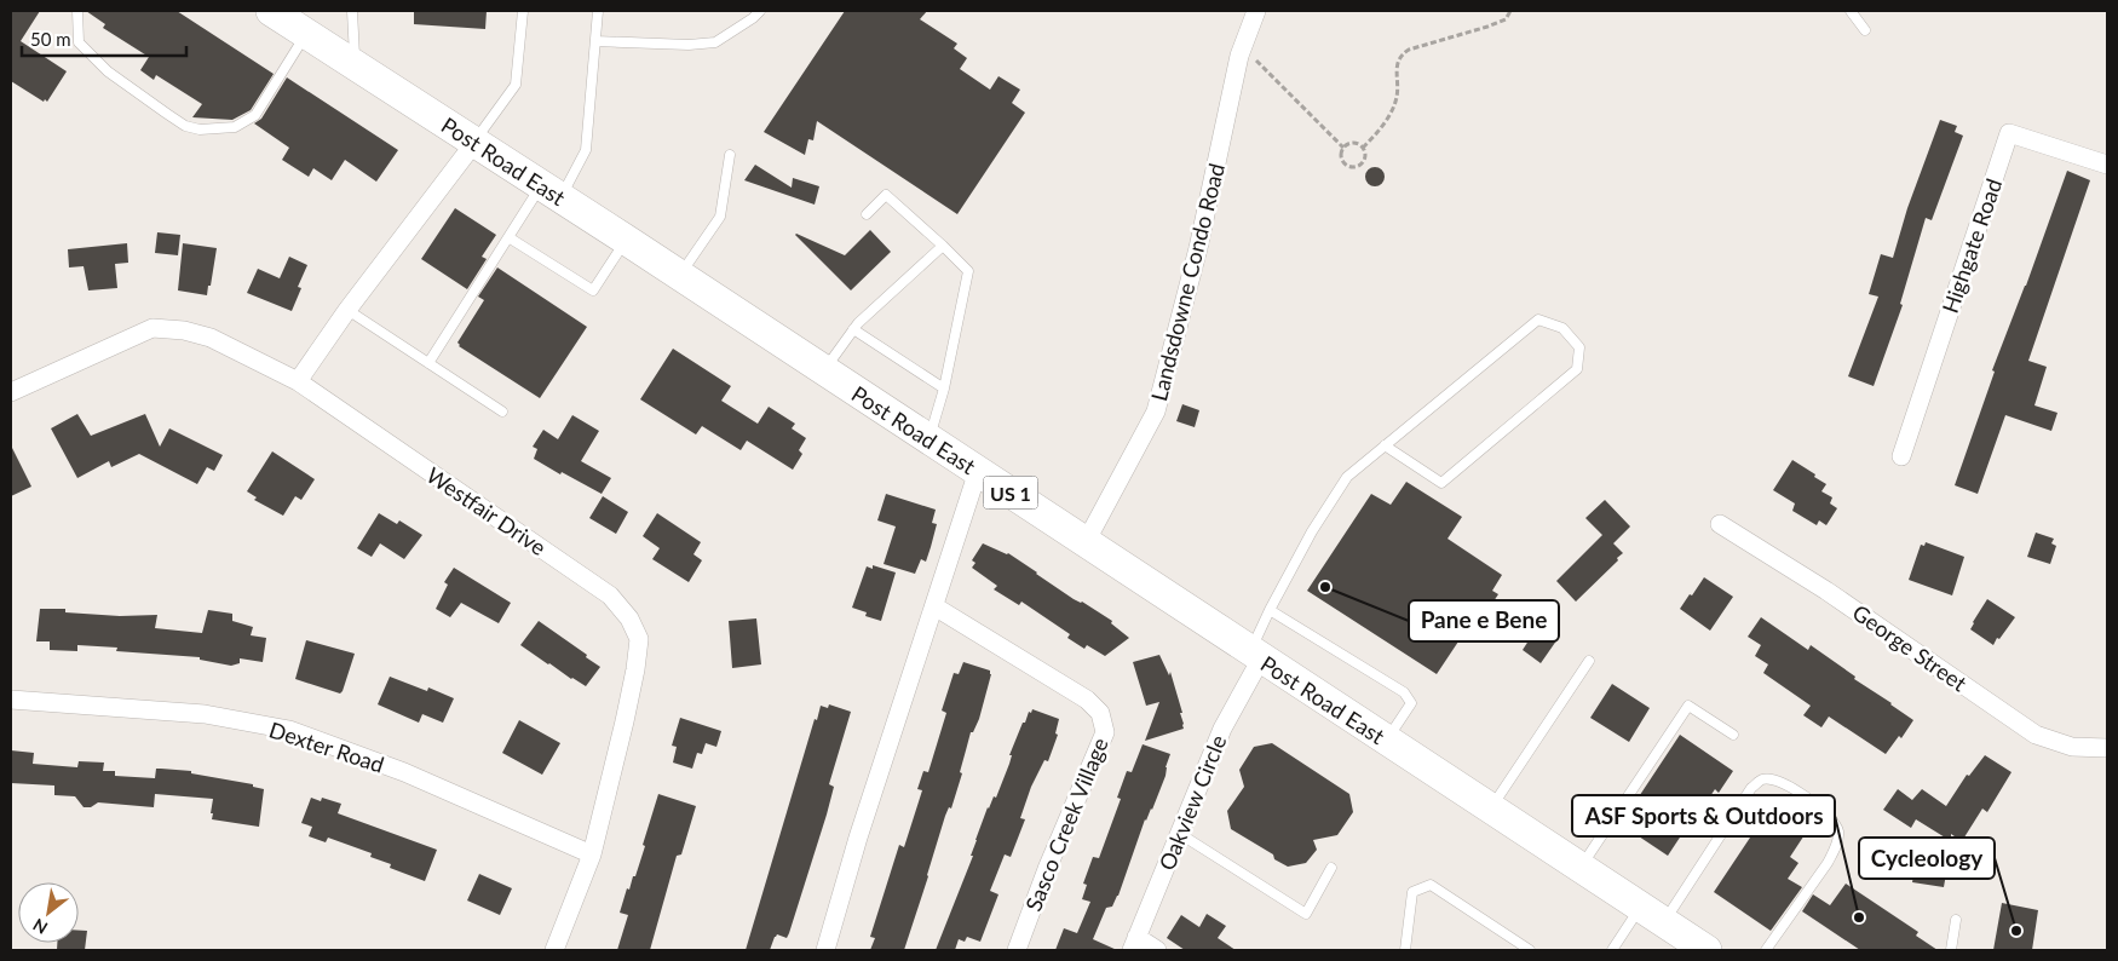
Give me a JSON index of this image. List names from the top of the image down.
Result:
{
  "streets": {
    "main road": ["Post Road East", "US 1"],
    "street": [
      "Highgate Road",
      "Landsdowne Condo Road",
      "Westfair Drive",
      "George Street",
      "Dexter Road",
      "Oakview Circle",
      "Sasco Creek Village"
    ]
  },
  "crossings": [
    ["Post Road East", "Landsdowne Condo Road"],
    ["Post Road East", "Oakview Circle"],
    ["Westfair Drive", "Dexter Road"]
  ],
  "places": ["Pane e Bene", "ASF Sports & Outdoors", "Cycleology"],
  "scale_bar": "50 m",
  "north": "bottom left"
}
